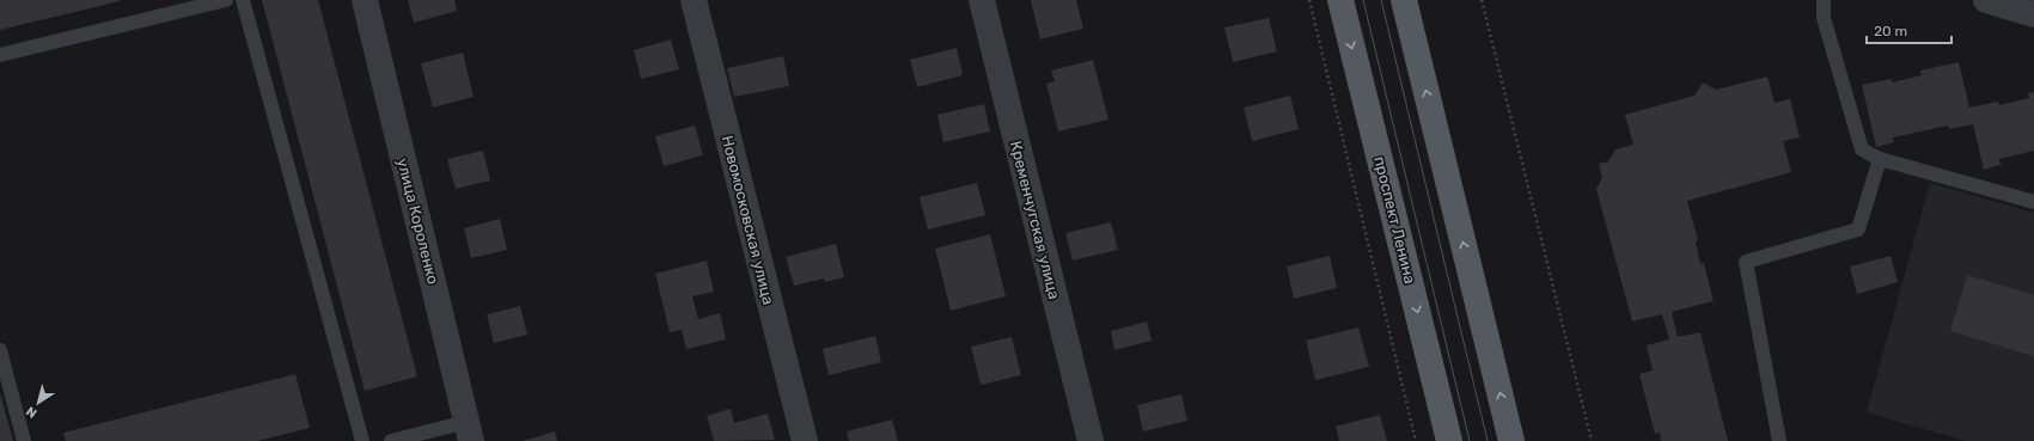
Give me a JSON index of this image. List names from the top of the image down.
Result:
{
  "streets": {
    "main road": ["проспект Ленина"],
    "street": ["Новомосковская улица", "Кременчугская улица", "улица Короленко"]
  },
  "scale_bar": "20 m",
  "north": "bottom left"
}
